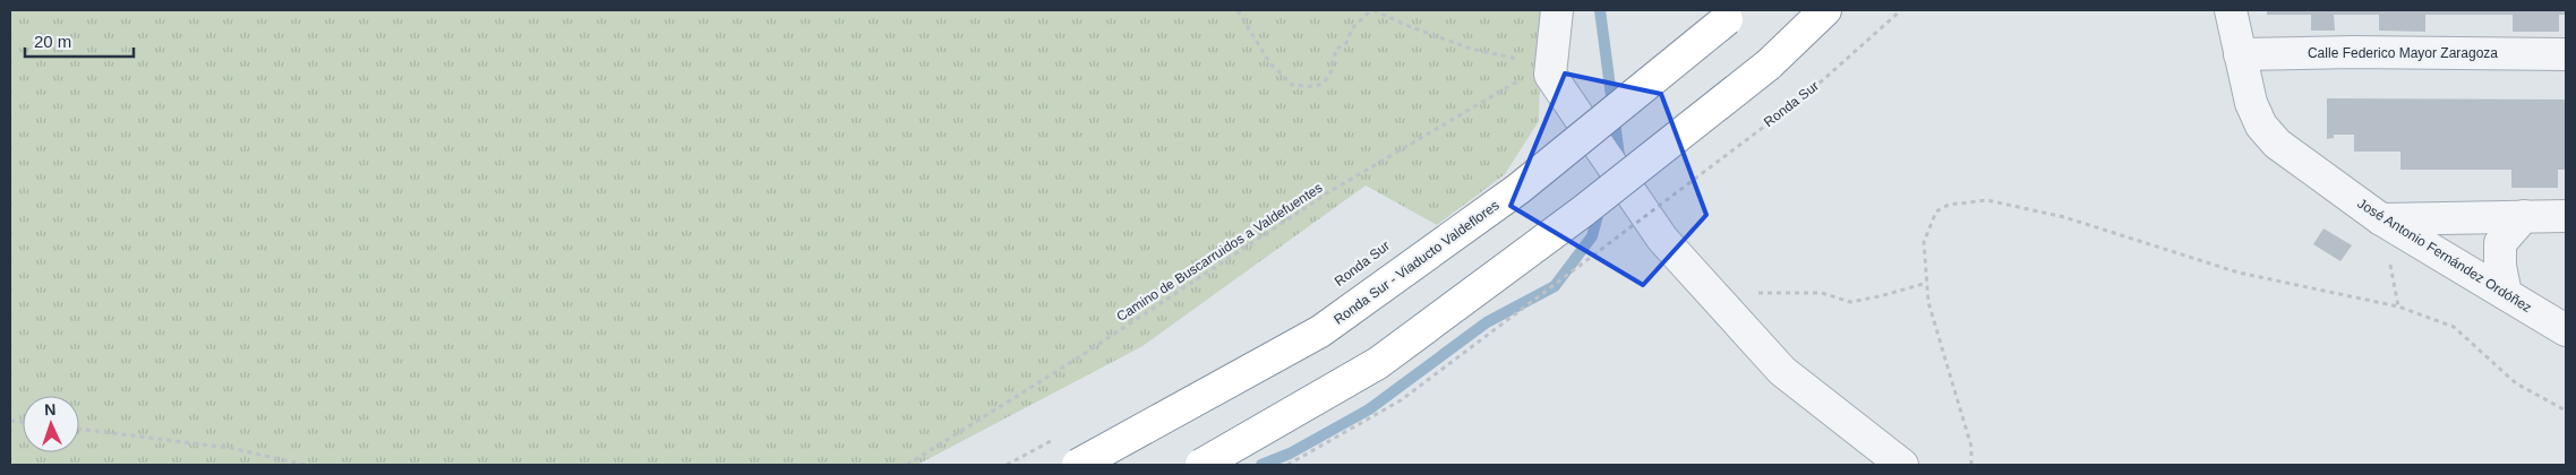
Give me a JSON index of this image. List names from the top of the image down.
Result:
{
  "streets": {
    "highway": ["Ronda Sur - Viaducto Valdeflores"],
    "street": ["Calle Federico Mayor Zaragoza", "José Antonio Fernández Ordóñez"],
    "path": ["Ronda Sur", "Camino de Buscarruidos a Valdefuentes"]
  },
  "crossings": [
    ["Calle Federico Mayor Zaragoza", "José Antonio Fernández Ordóñez"]
  ],
  "scale_bar": "20 m",
  "north": "top"
}
